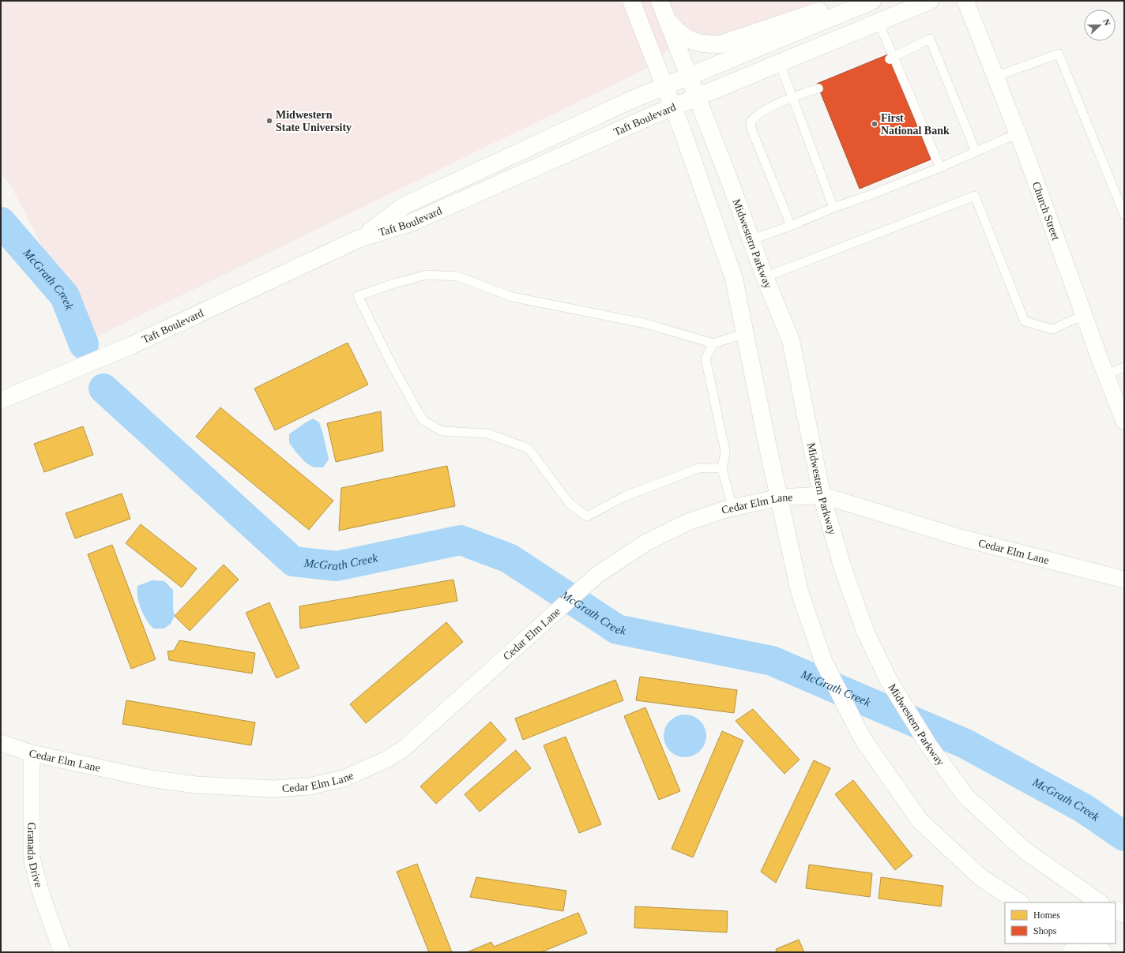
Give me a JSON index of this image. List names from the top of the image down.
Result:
{
  "streets": {
    "main road": ["Taft Boulevard", "Midwestern Parkway"],
    "street": ["Church Street", "Cedar Elm Lane", "Granada Drive"]
  },
  "crossings": [
    ["Taft Boulevard", "Midwestern Parkway"],
    ["Midwestern Parkway", "Cedar Elm Lane"],
    ["Cedar Elm Lane", "Granada Drive"]
  ],
  "water": ["McGrath Creek"],
  "places": ["Midwestern State University", "First National Bank"],
  "legend": ["Homes", "Shops"],
  "north": "right"
}
